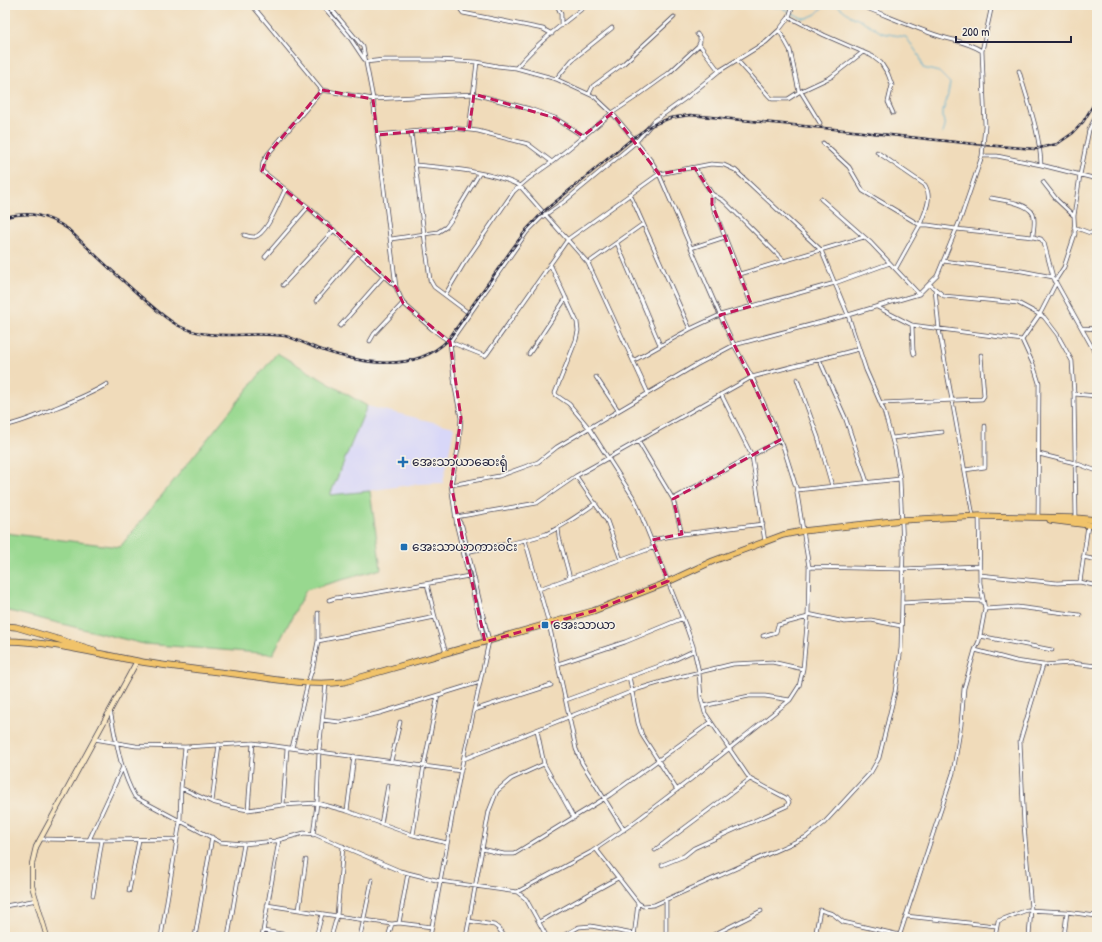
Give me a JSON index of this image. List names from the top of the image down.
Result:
{
  "places": {
    "health": ["အေးသာယာဆေးရုံ"],
    "transit": ["အေးသာယာကားဝင်း", "အေးသာယာ"]
  },
  "scale_bar": "200 m"
}
